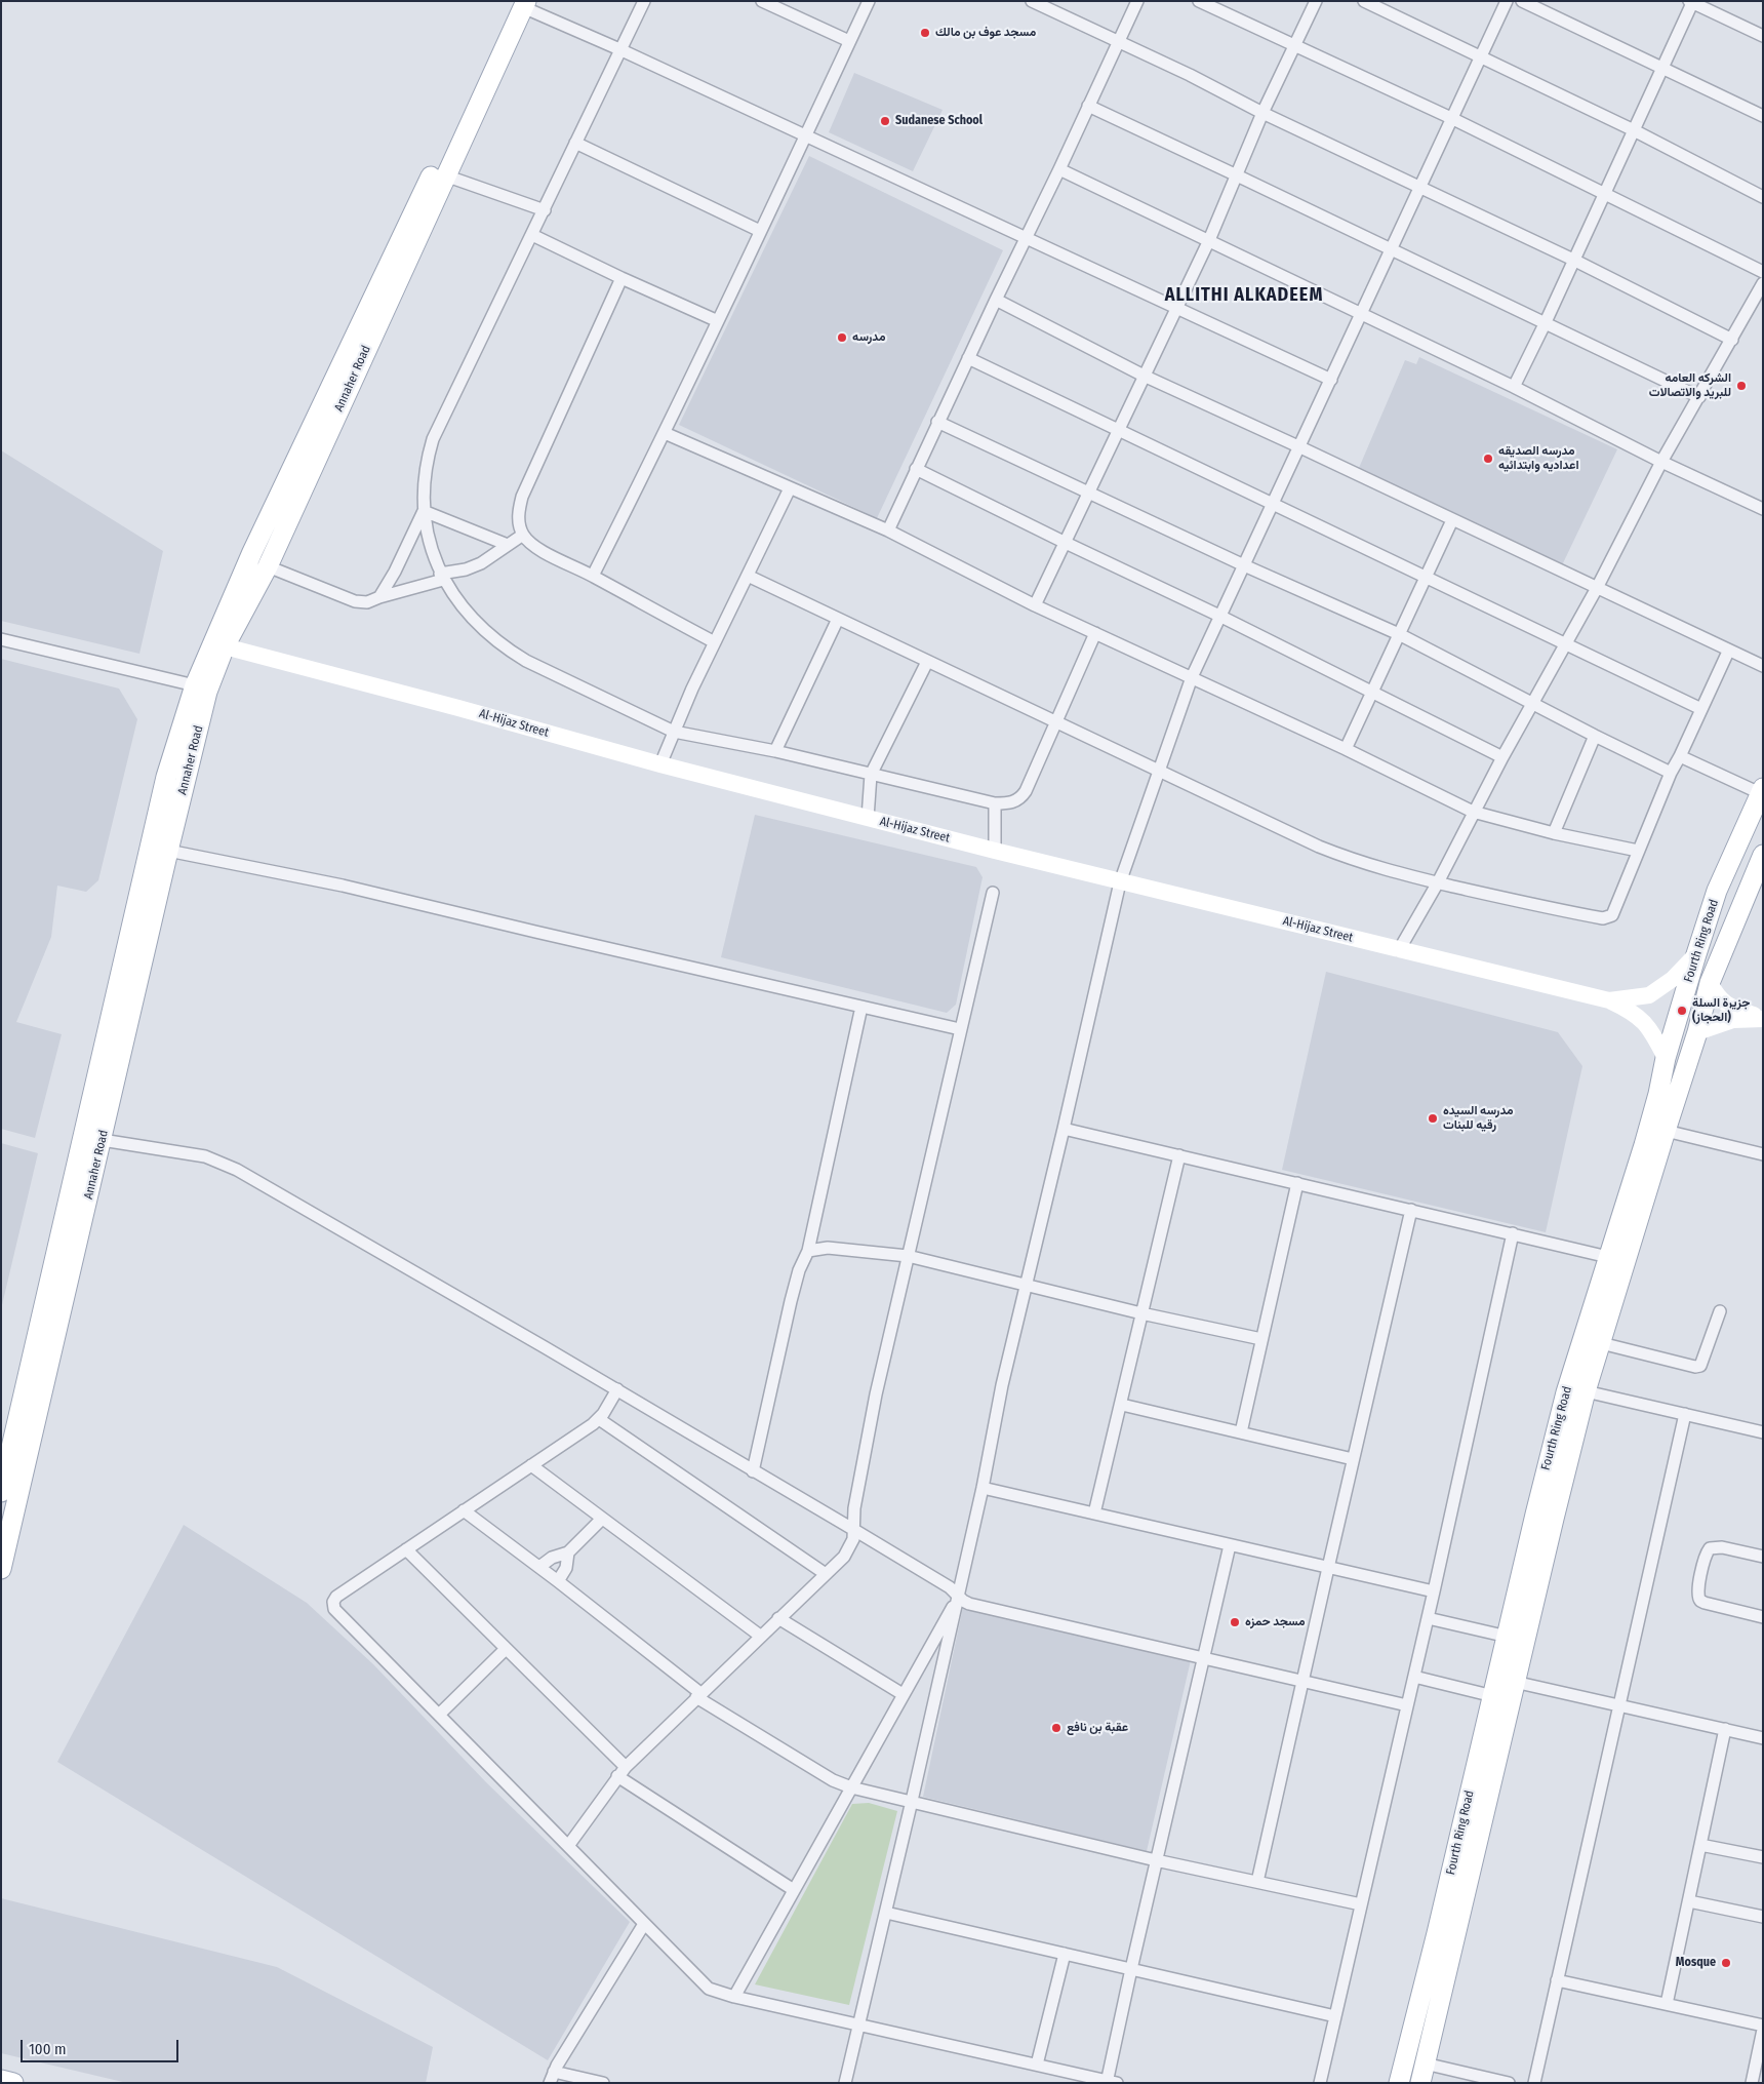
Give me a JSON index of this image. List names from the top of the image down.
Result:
{
  "streets": {
    "main road": ["Annaher Road", "Al-Hijaz Street", "Fourth Ring Road"]
  },
  "crossings": [
    ["Annaher Road", "Al-Hijaz Street"],
    ["Al-Hijaz Street", "Fourth Ring Road"]
  ],
  "districts": ["ALLITHI ALKADEEM"],
  "places": [
    "مسجد عوف بن مالك",
    "Sudanese School",
    "مدرسه",
    "الشركه العامه للبريد والاتصالات",
    "مدرسه الصديقه اعداديه وابتدائيه",
    "جزيرة السلة (الحجاز)",
    "مدرسه السيده رقيه للبنات",
    "مسجد حمزه",
    "عقبة بن نافع",
    "Mosque"
  ],
  "scale_bar": "100 m"
}
